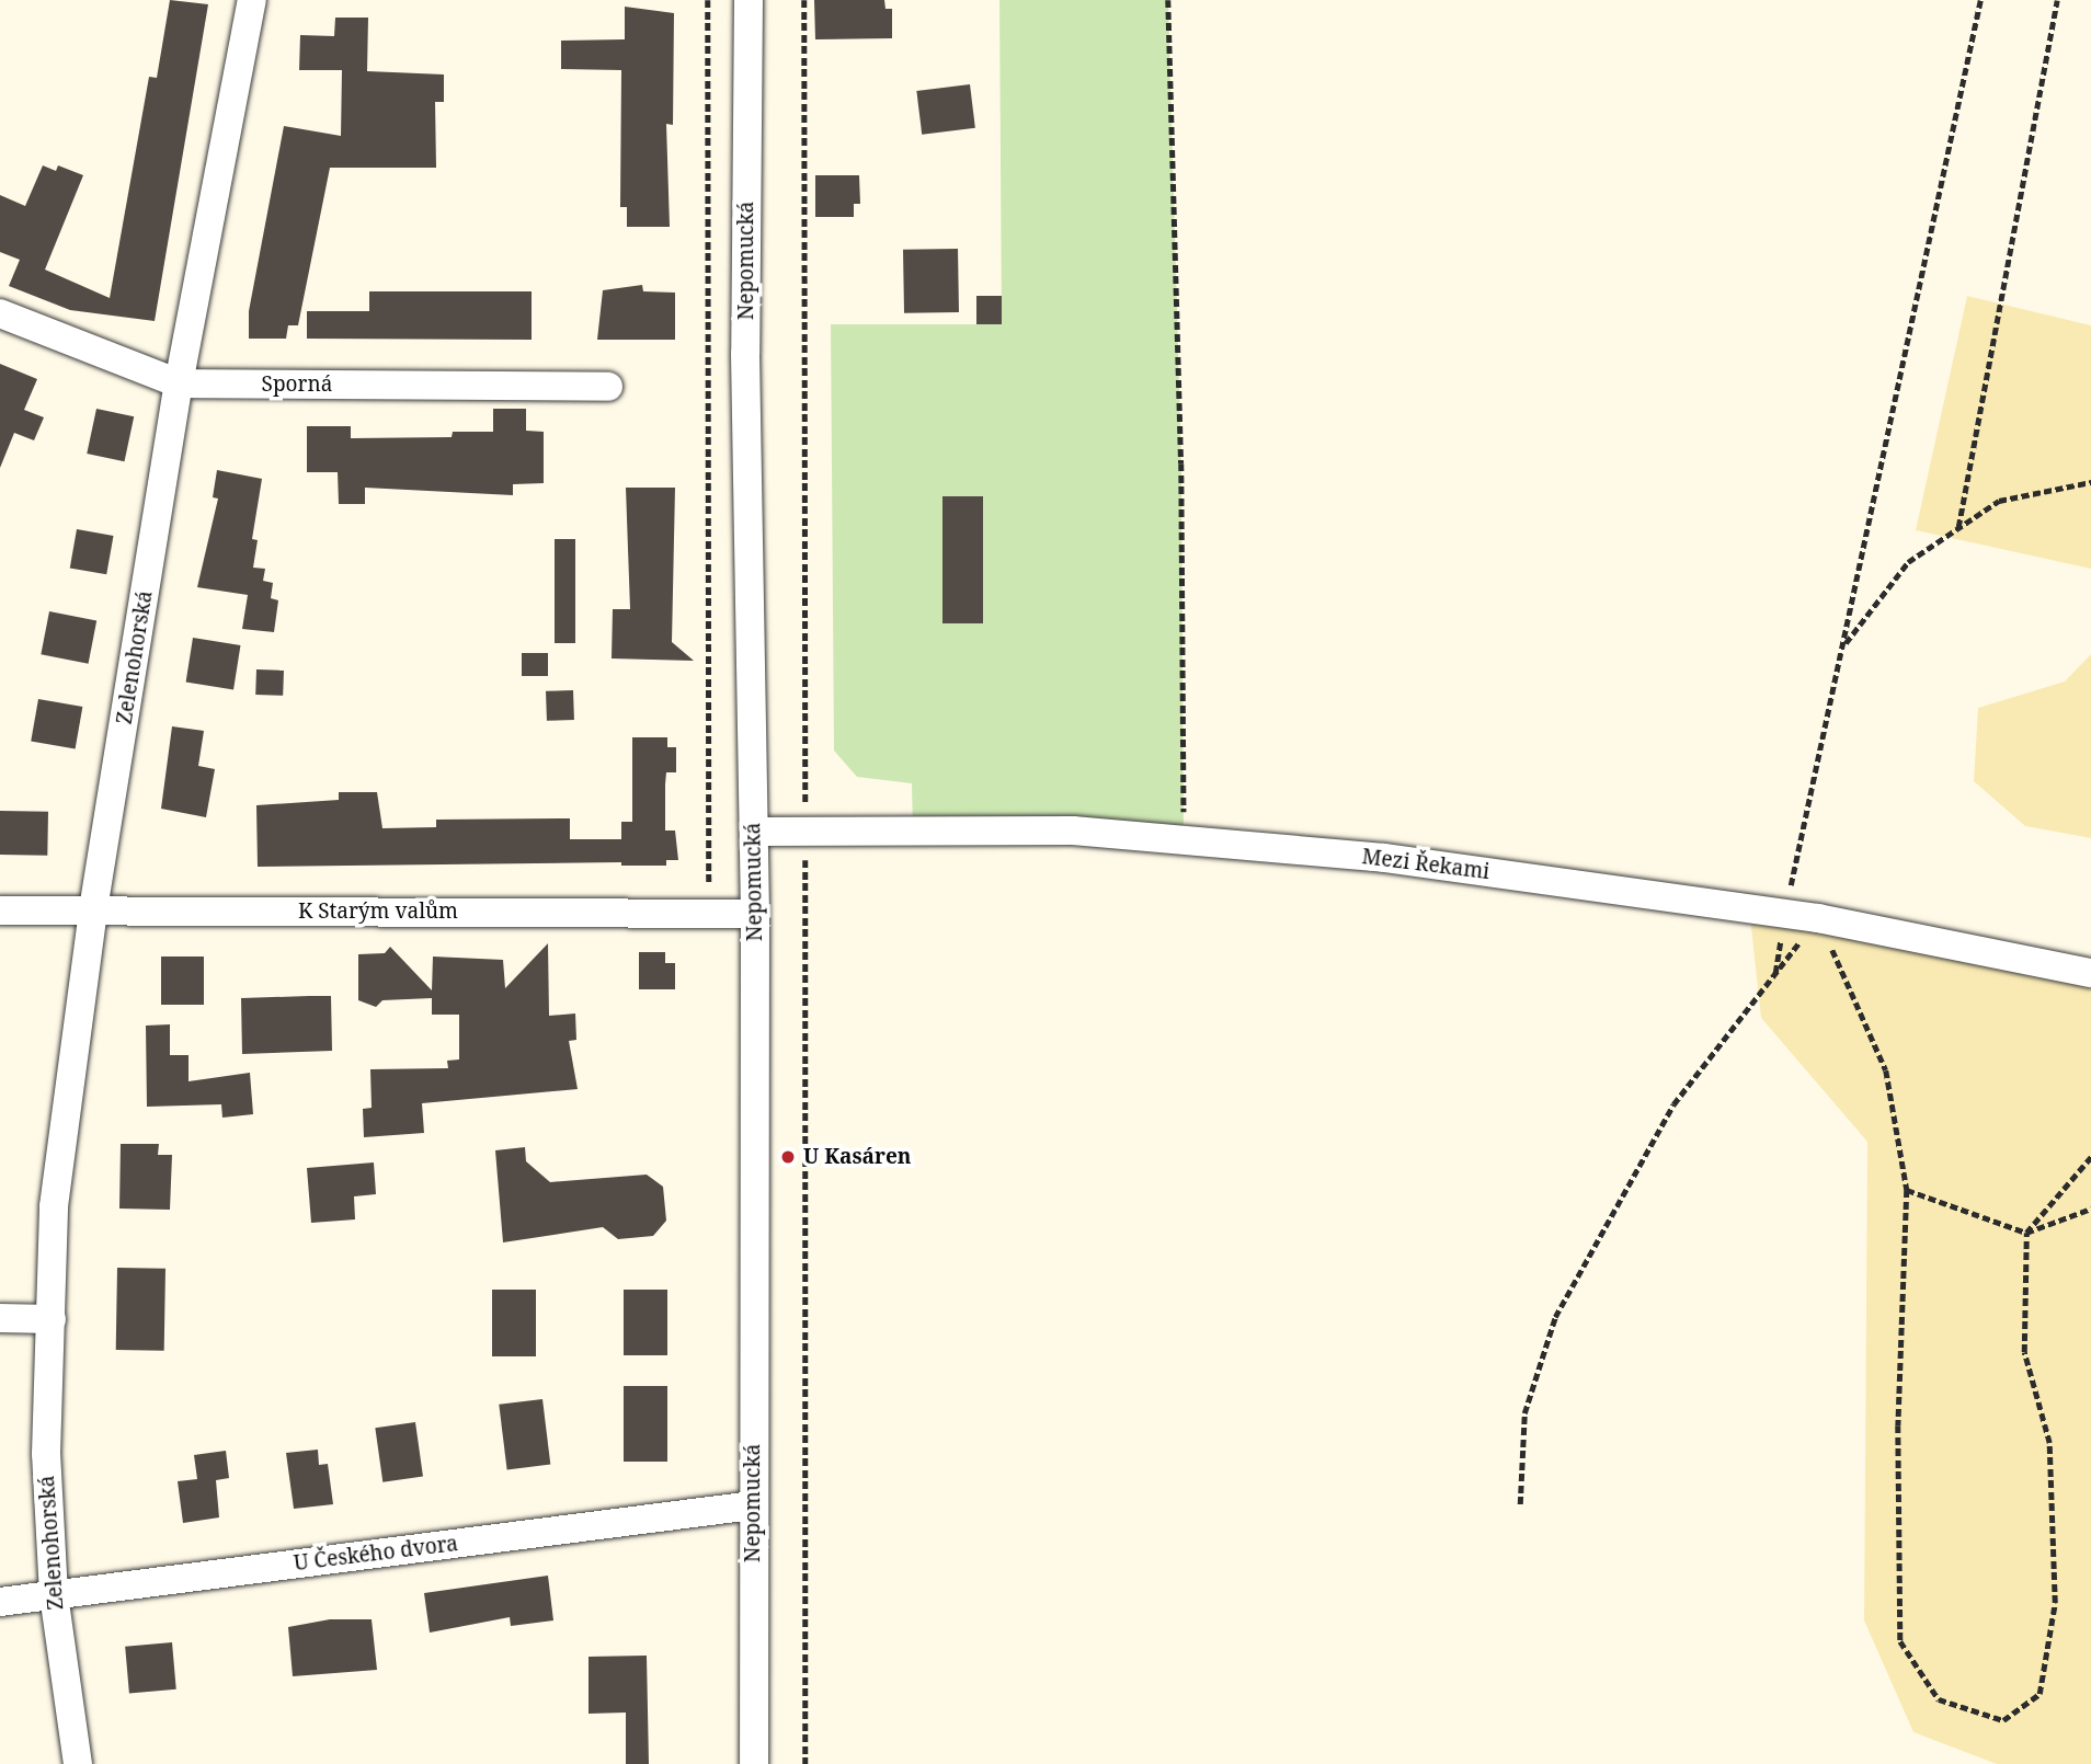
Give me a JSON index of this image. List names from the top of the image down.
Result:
{
  "streets": {
    "street": [
      "Nepomucká",
      "Sporná",
      "Zelenohorská",
      "Mezi Řekami",
      "K Starým valům",
      "U Českého dvora"
    ]
  },
  "crossings": [
    ["Nepomucká", "Mezi Řekami"],
    ["Nepomucká", "K Starým valům"],
    ["Nepomucká", "U Českého dvora"],
    ["Sporná", "Zelenohorská"],
    ["Zelenohorská", "K Starým valům"],
    ["Zelenohorská", "U Českého dvora"]
  ],
  "places": ["U Kasáren"]
}
